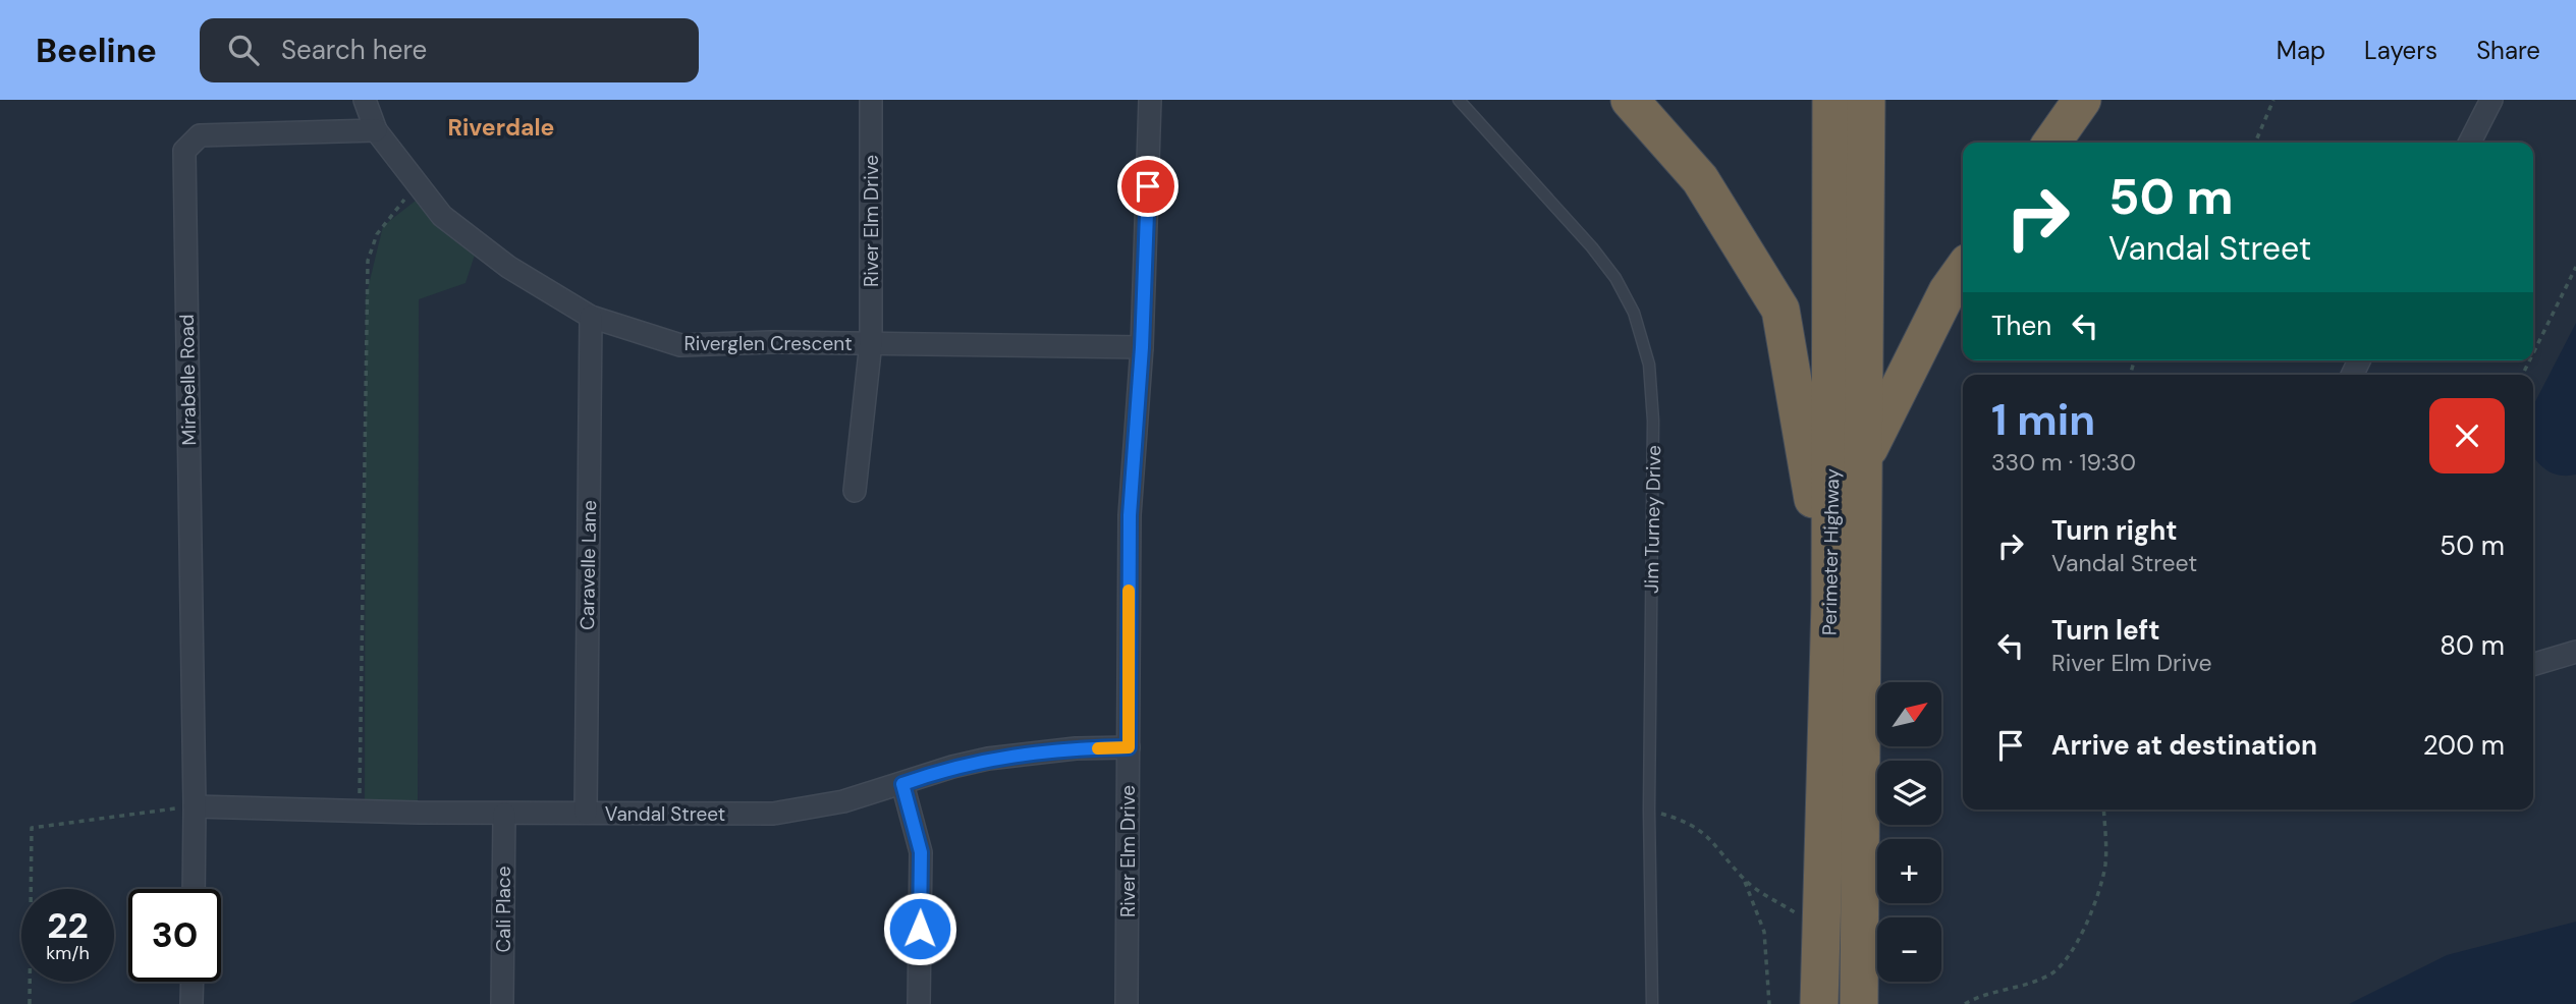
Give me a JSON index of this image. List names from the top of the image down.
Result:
{
  "streets": {
    "highway": ["Perimeter Highway"],
    "street": [
      "River Elm Drive",
      "Riverglen Crescent",
      "Mirabelle Road",
      "Caravelle Lane",
      "Vandal Street",
      "Cali Place"
    ],
    "lane": ["Jim Turney Drive"]
  },
  "crossings": [
    ["River Elm Drive", "Riverglen Crescent"],
    ["River Elm Drive", "Vandal Street"],
    ["Riverglen Crescent", "Mirabelle Road"],
    ["Riverglen Crescent", "Caravelle Lane"],
    ["Mirabelle Road", "Vandal Street"],
    ["Caravelle Lane", "Vandal Street"],
    ["Vandal Street", "Cali Place"]
  ],
  "districts": ["Riverdale"],
  "north": "top right",
  "page": {
    "header": "Beeline",
    "search": "Search here",
    "nav": ["Map", "Layers", "Share"],
    "turn": ["50 m", "Vandal Street"],
    "then": "Then",
    "heading": ["1 min", "330 m · 19:30"],
    "list": [
      {
        "name": "Turn right",
        "note": "Vandal Street",
        "value": "50 m"
      },
      {
        "name": "Turn left",
        "note": "River Elm Drive",
        "value": "80 m"
      },
      {
        "name": "Arrive at destination",
        "value": "200 m"
      }
    ],
    "map_buttons": ["+", "−"],
    "speed": "22 km/h",
    "limit": "30"
  }
}
